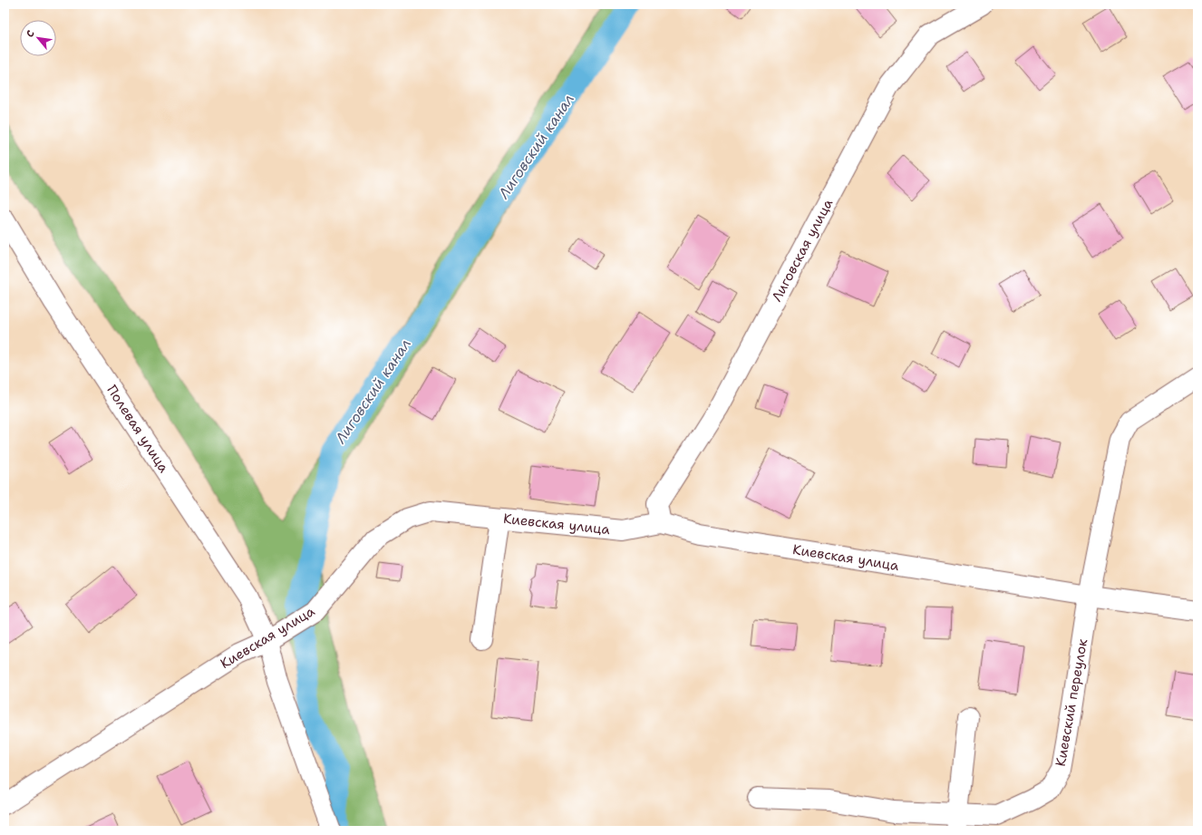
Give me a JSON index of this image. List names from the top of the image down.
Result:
{
  "streets": {
    "street": [
      "Лиговская улица",
      "Полевая улица",
      "Киевская улица",
      "Киевский переулок"
    ]
  },
  "crossings": [
    ["Лиговская улица", "Киевская улица"],
    ["Полевая улица", "Киевская улица"],
    ["Киевская улица", "Киевский переулок"]
  ],
  "water": ["Лиговский канал"],
  "north": "top left"
}
